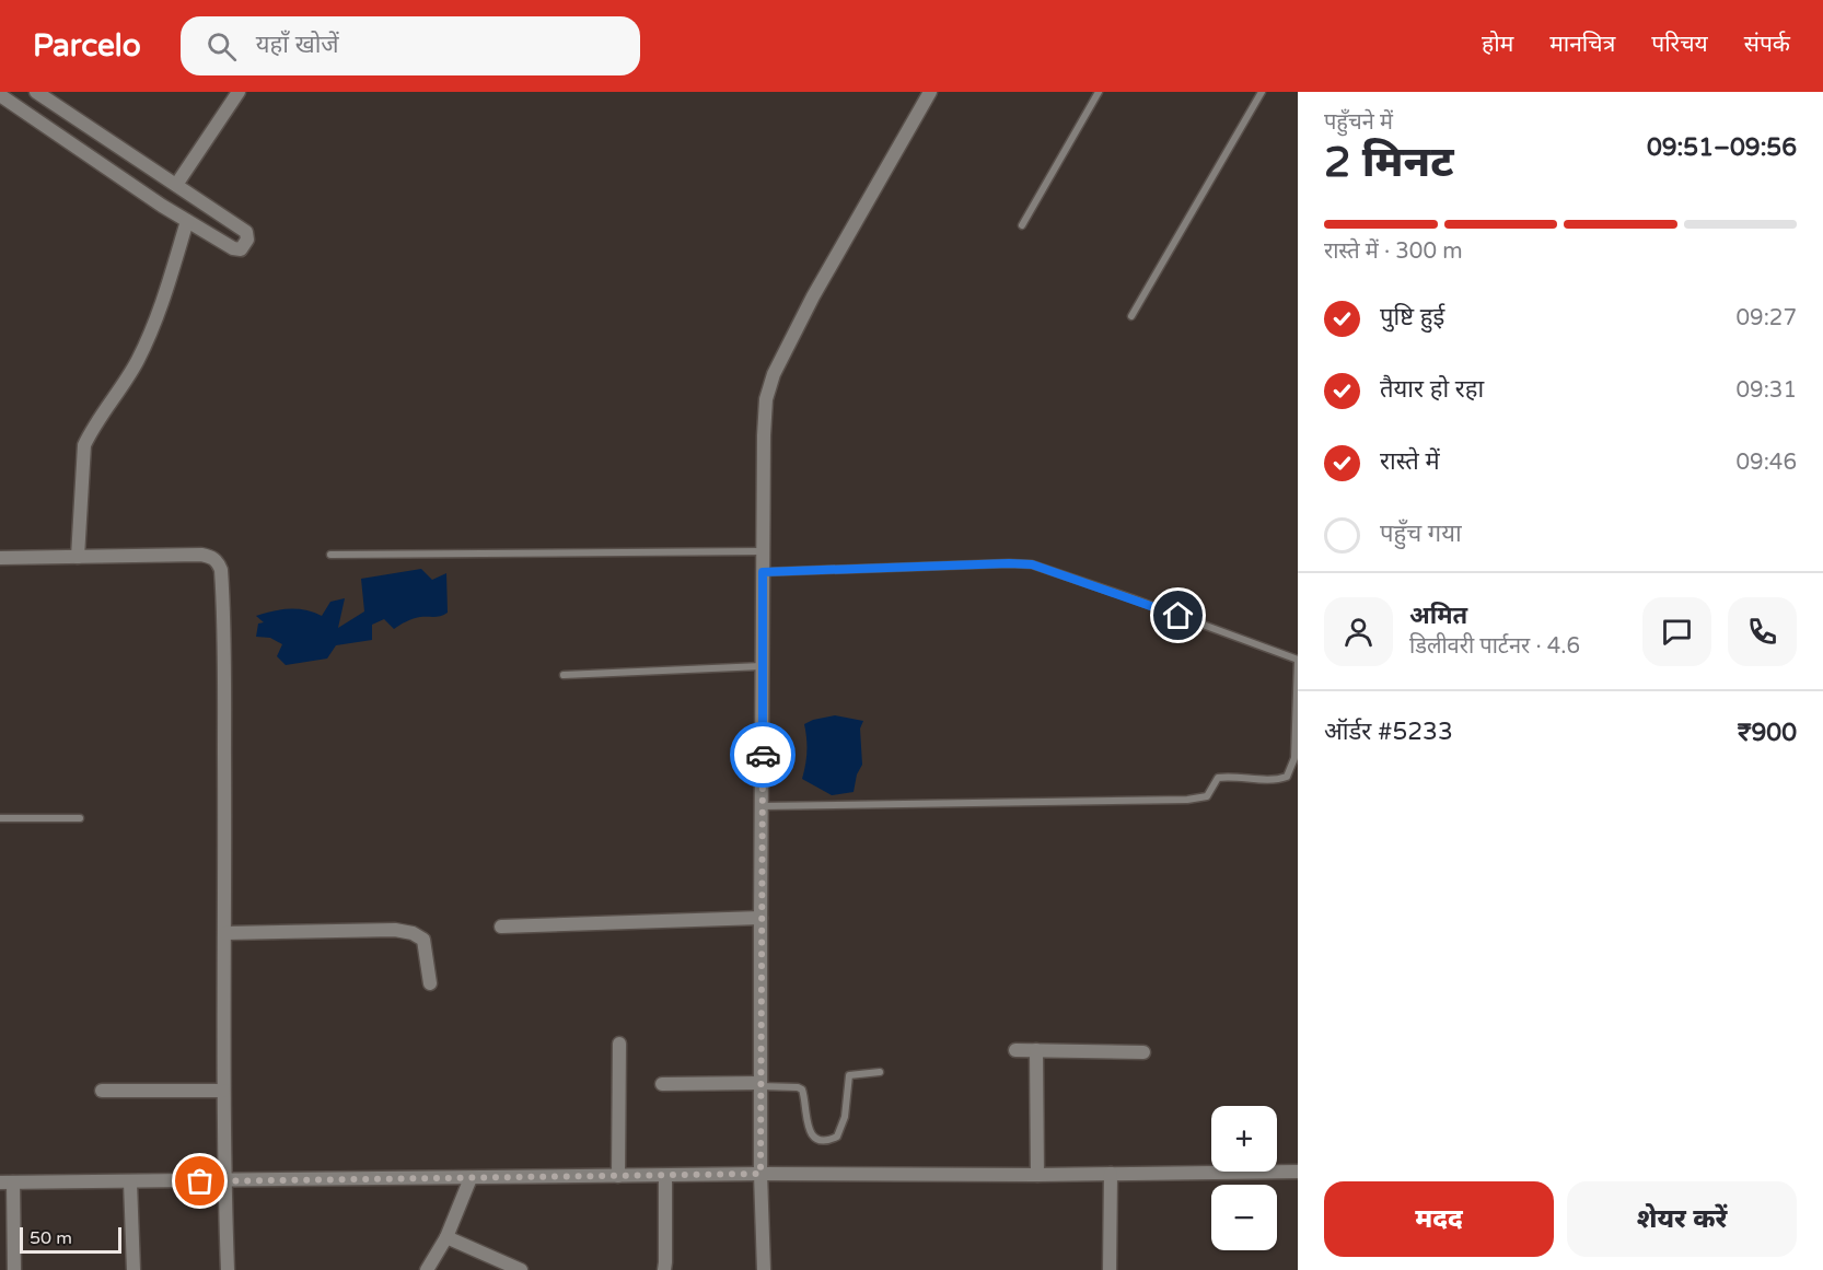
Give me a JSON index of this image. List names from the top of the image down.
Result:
{
  "scale_bar": "50 m",
  "page": {
    "header": "Parcelo",
    "search": "यहाँ खोजें",
    "nav": [
      "होम",
      "मानचित्र",
      "परिचय",
      "संपर्क"
    ],
    "heading": ["2 मिनट", "पहुँचने में", "09:51–09:56"],
    "panel": [
      "अमित",
      "डिलीवरी पार्टनर · 4.6",
      "ऑर्डर #5233",
      "₹900"
    ],
    "bar": "रास्ते में · 300 m",
    "list": [
      ["पुष्टि हुई", "09:27"],
      ["तैयार हो रहा", "09:31"],
      ["रास्ते में", "09:46"],
      "पहुँच गया"
    ],
    "map_buttons": ["+", "−"],
    "buttons": ["मदद", "शेयर करें"],
    "scale": "50 m"
  }
}
